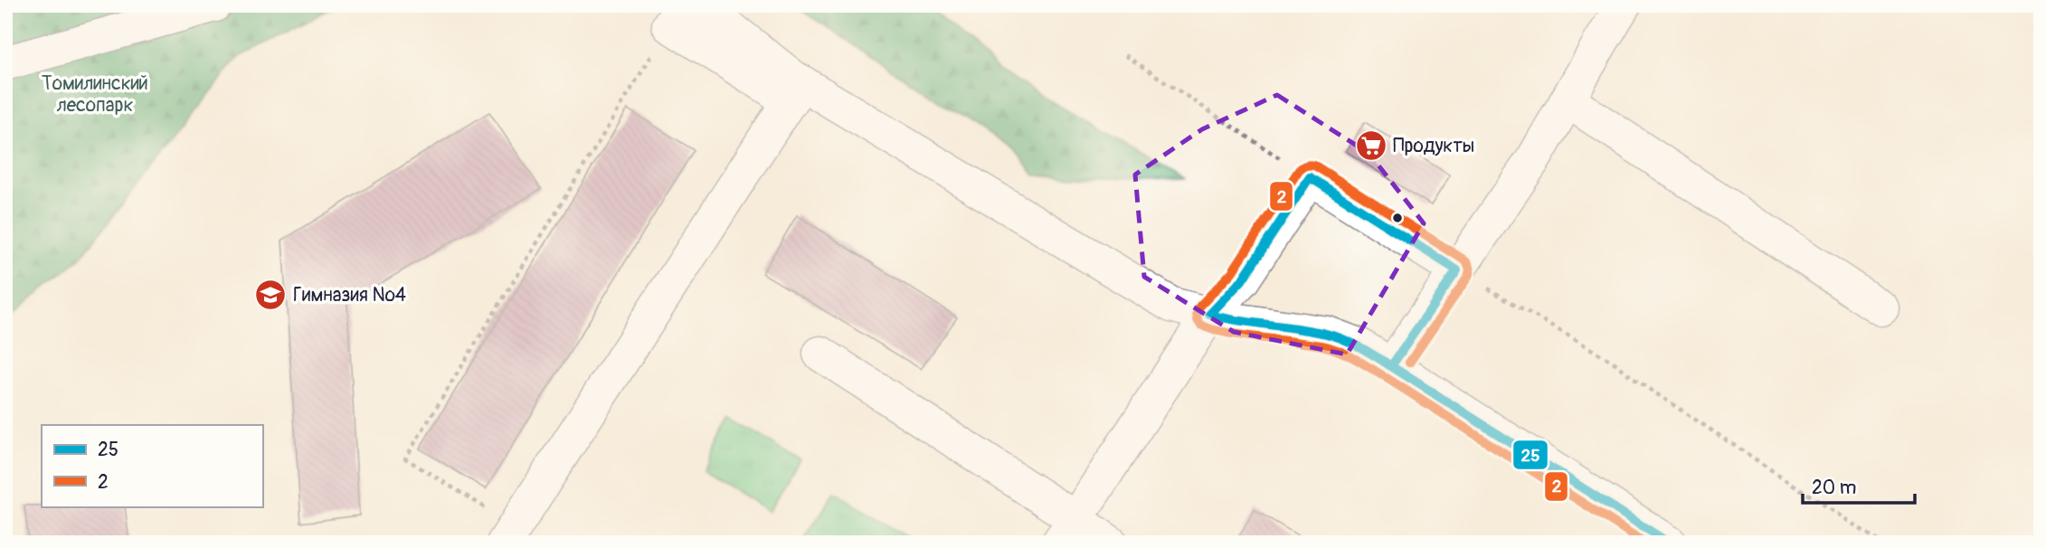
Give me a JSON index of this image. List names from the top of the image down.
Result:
{
  "parks": ["Томилинский лесопарк"],
  "places": {
    "supermarket": ["Продукты"],
    "school or university": ["Гимназия №4"]
  },
  "lines": ["transit line 2", "transit line 25"],
  "legend": ["25", "2"],
  "scale_bar": "20 m"
}
